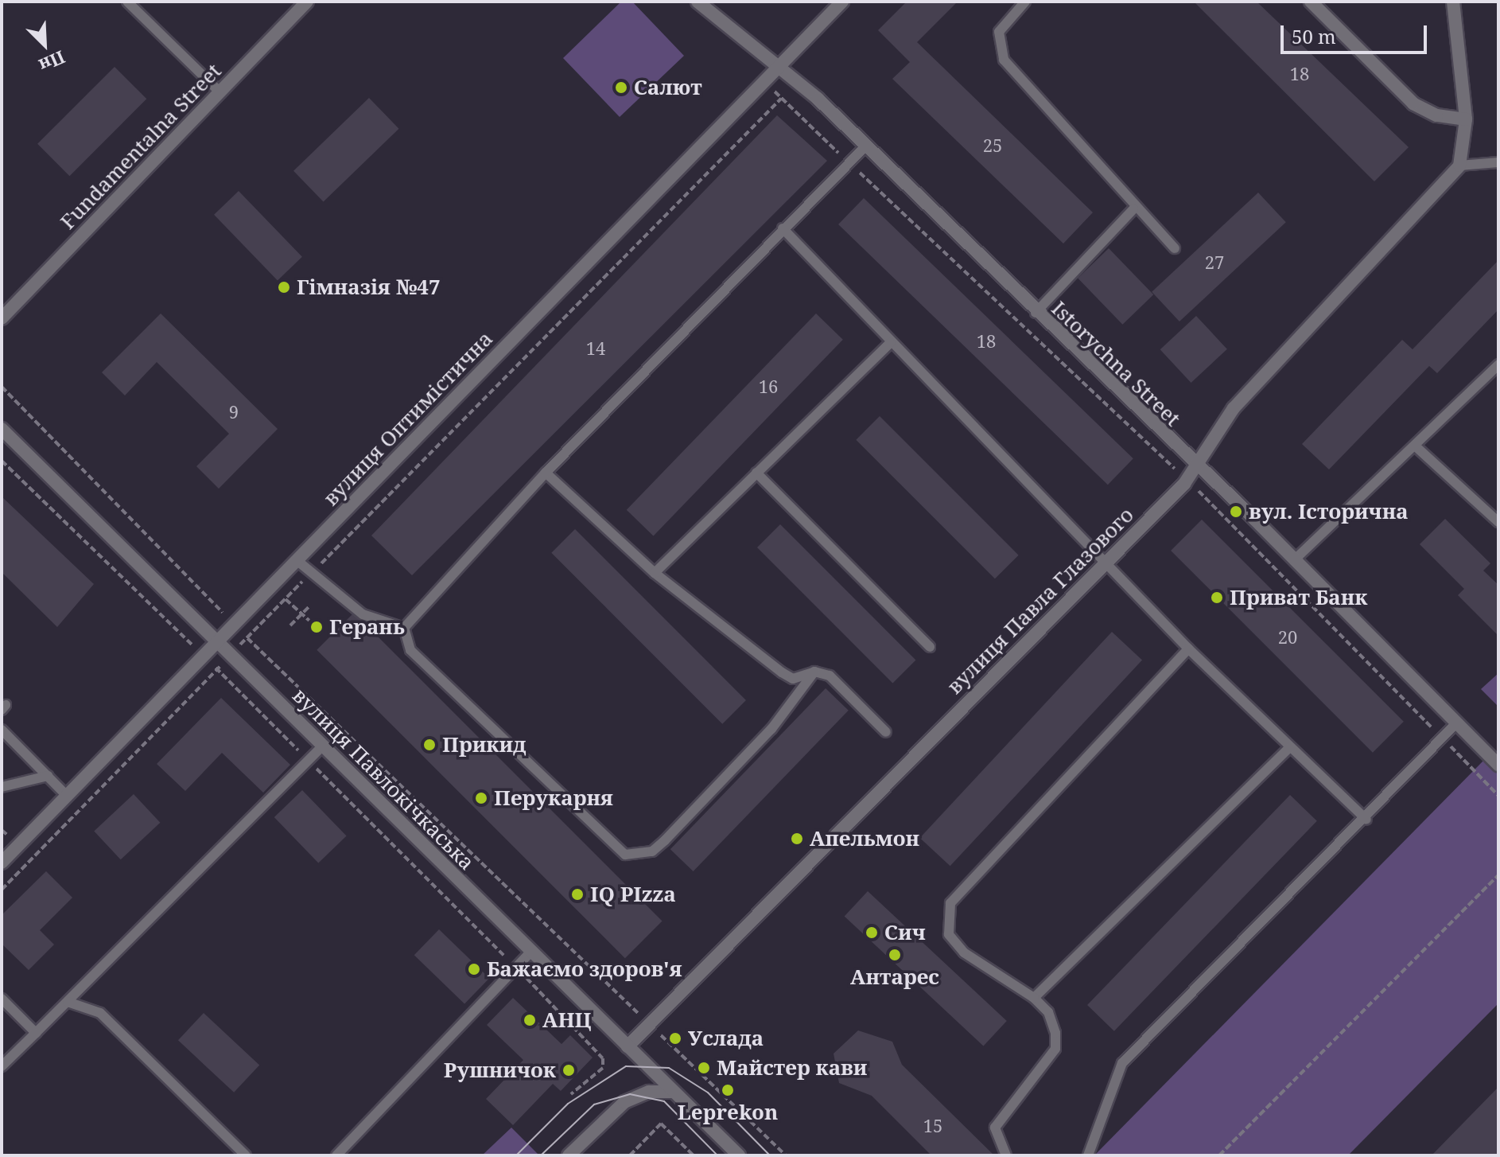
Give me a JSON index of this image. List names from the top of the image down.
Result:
{
  "streets": {
    "street": [
      "Fundamentalna Street",
      "Istorychna Street",
      "вулиця Оптимістична",
      "вулиця Павла Глазового",
      "вулиця Павлокічкаська"
    ]
  },
  "crossings": [
    ["Istorychna Street", "вулиця Оптимістична"],
    ["Istorychna Street", "вулиця Павла Глазового"],
    ["вулиця Оптимістична", "вулиця Павлокічкаська"],
    ["вулиця Павла Глазового", "вулиця Павлокічкаська"]
  ],
  "places": [
    "Салют",
    "Гімназія №47",
    "вул. Історична",
    "Приват Банк",
    "Герань",
    "Прикид",
    "Перукарня",
    "Апельмон",
    "IQ PIzza",
    "Сич",
    "Антарес",
    "Бажаємо здоров'я",
    "АНЦ",
    "Услада",
    "Майстер кави",
    "Рушничок",
    "Leprekon"
  ],
  "house_numbers": [
    "18",
    "25",
    "27",
    "18",
    "14",
    "16",
    "9",
    "20",
    "15"
  ],
  "scale_bar": "50 m",
  "north": "bottom right"
}
